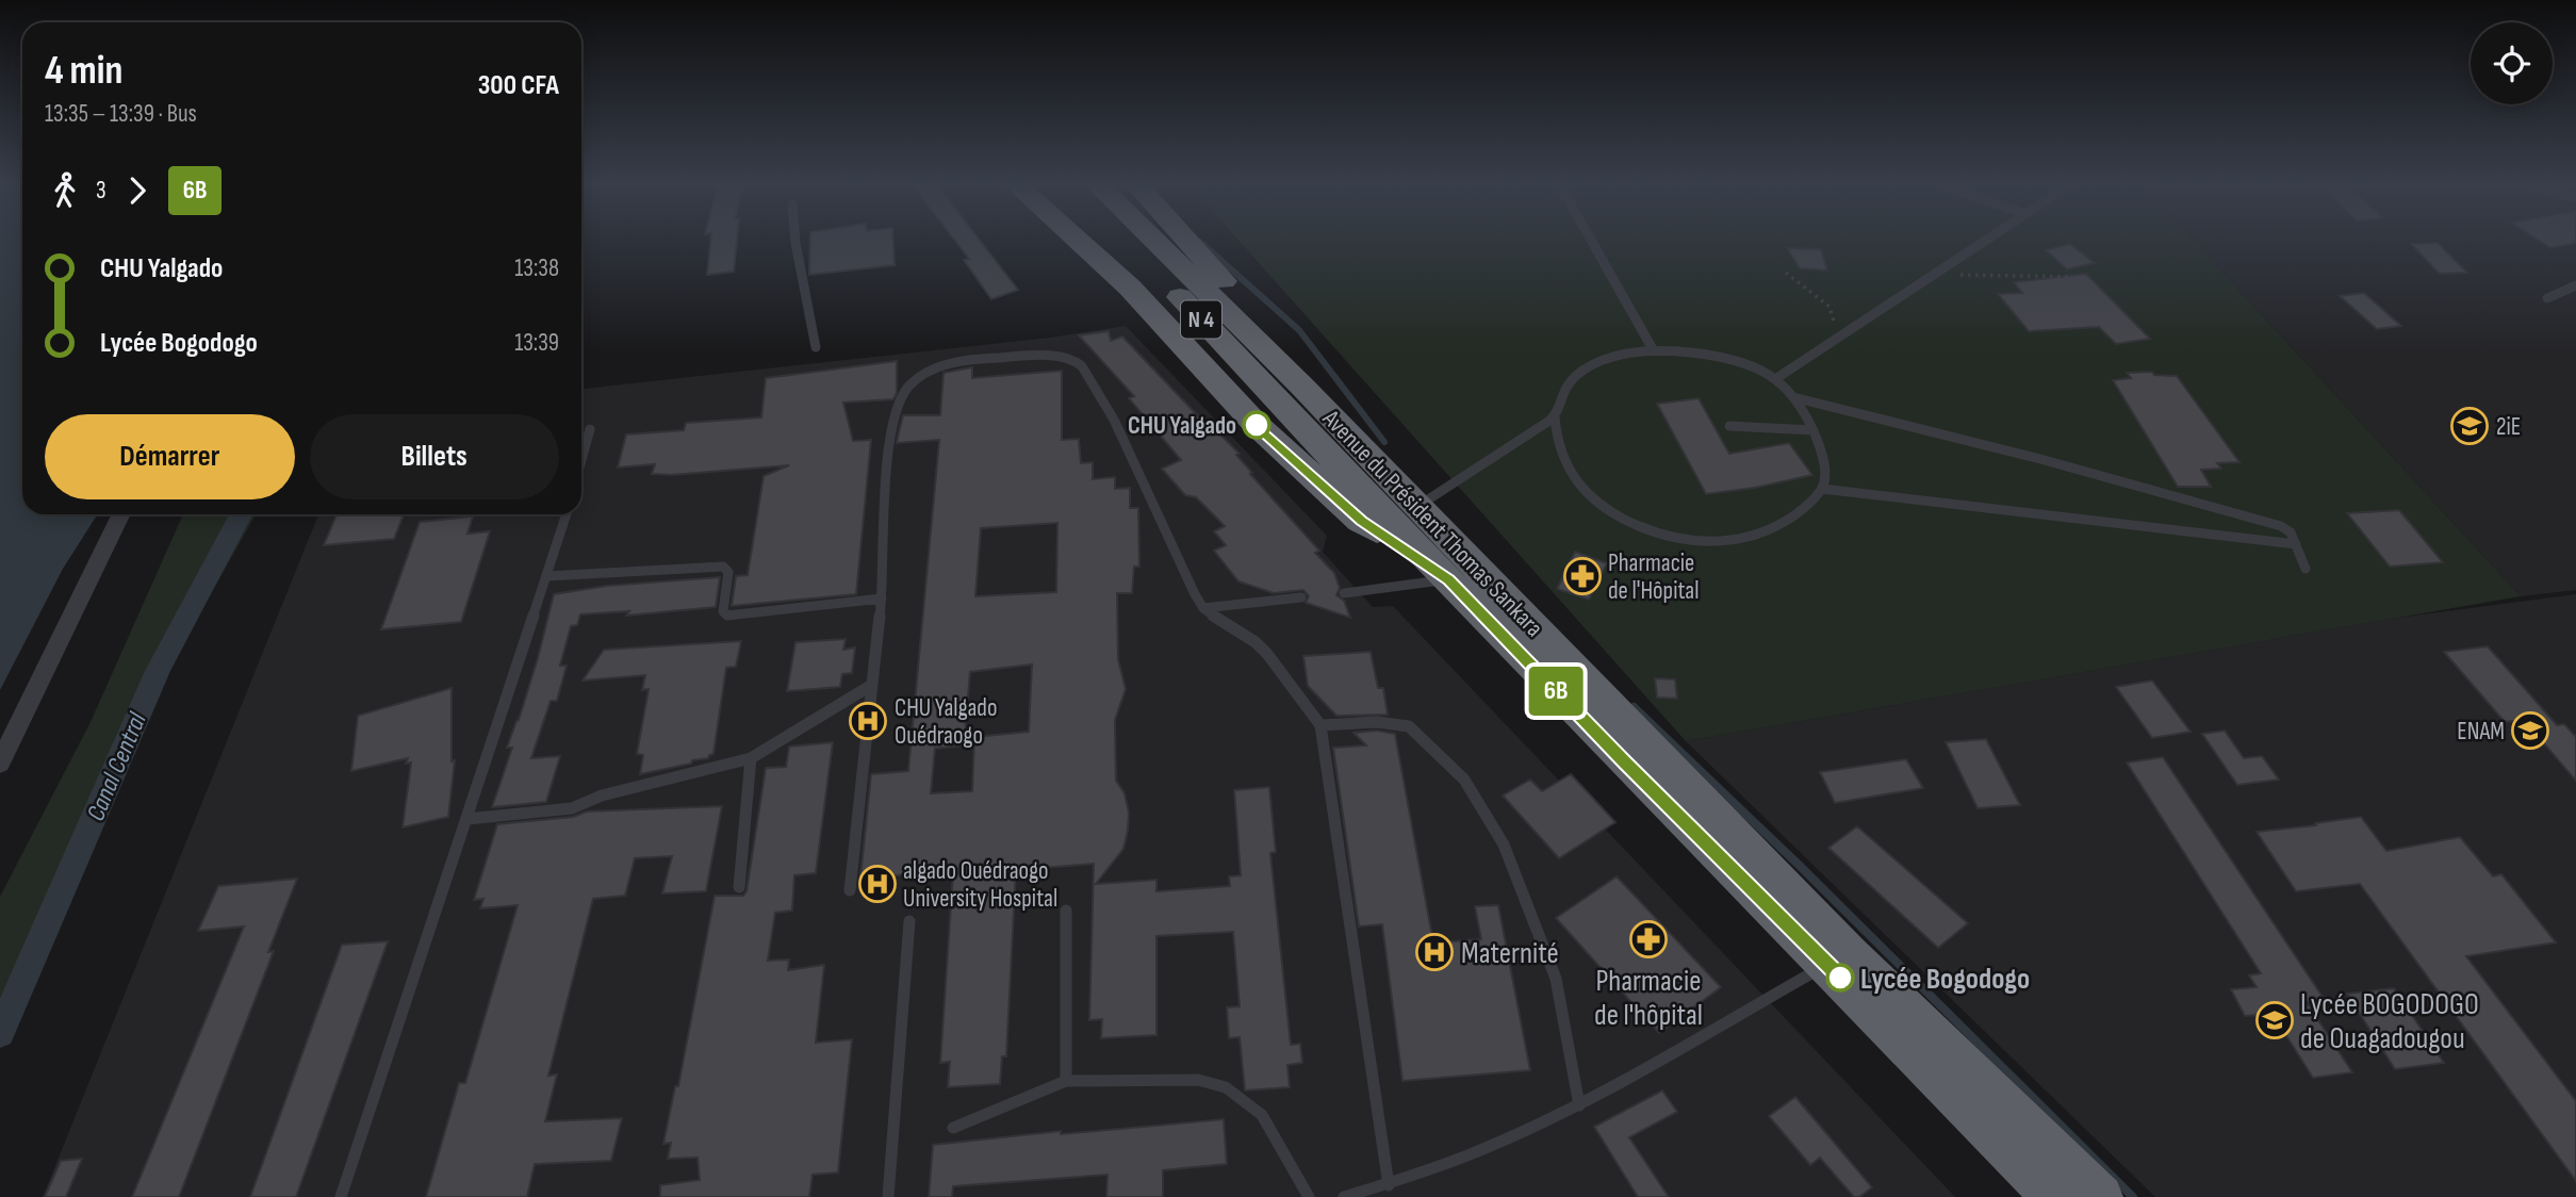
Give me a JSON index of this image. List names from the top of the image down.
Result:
{
  "streets": {
    "highway": ["N 4", "Avenue du Président Thomas Sankara"]
  },
  "crossings": [
    ["N 4", "Avenue du Président Thomas Sankara"]
  ],
  "water": ["Canal Central"],
  "places": {
    "other": ["CHU Yalgado", "Lycée Bogodogo"],
    "school or university": ["2iE", "ENAM", "Lycée BOGODOGO de Ouagadougou"],
    "pharmacy": ["Pharmacie de l'Hôpital", "Pharmacie de l'hôpital"],
    "hospital": ["CHU Yalgado Ouédraogo", "algado Ouédraogo University Hospital", "Maternité"]
  },
  "lines": ["bus line 6B"],
  "page": {
    "on_map": "6B",
    "heading": ["4 min", "13:35 – 13:39 · Bus", "300 CFA"],
    "legs": ["3", "6B"],
    "list": [
      {
        "name": "CHU Yalgado",
        "value": "13:38"
      },
      {
        "name": "Lycée Bogodogo",
        "value": "13:39"
      }
    ],
    "buttons": ["Démarrer", "Billets"]
  }
}
